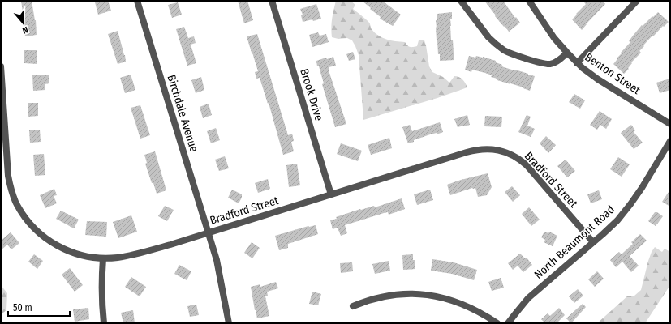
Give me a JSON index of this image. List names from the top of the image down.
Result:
{
  "streets": {
    "street": [
      "Benton Street",
      "Brook Drive",
      "Birchdale Avenue",
      "Bradford Street",
      "North Beaumont Road"
    ]
  },
  "crossings": [
    ["Brook Drive", "Bradford Street"],
    ["Birchdale Avenue", "Bradford Street"],
    ["Bradford Street", "North Beaumont Road"]
  ],
  "scale_bar": "50 m",
  "north": "bottom"
}
